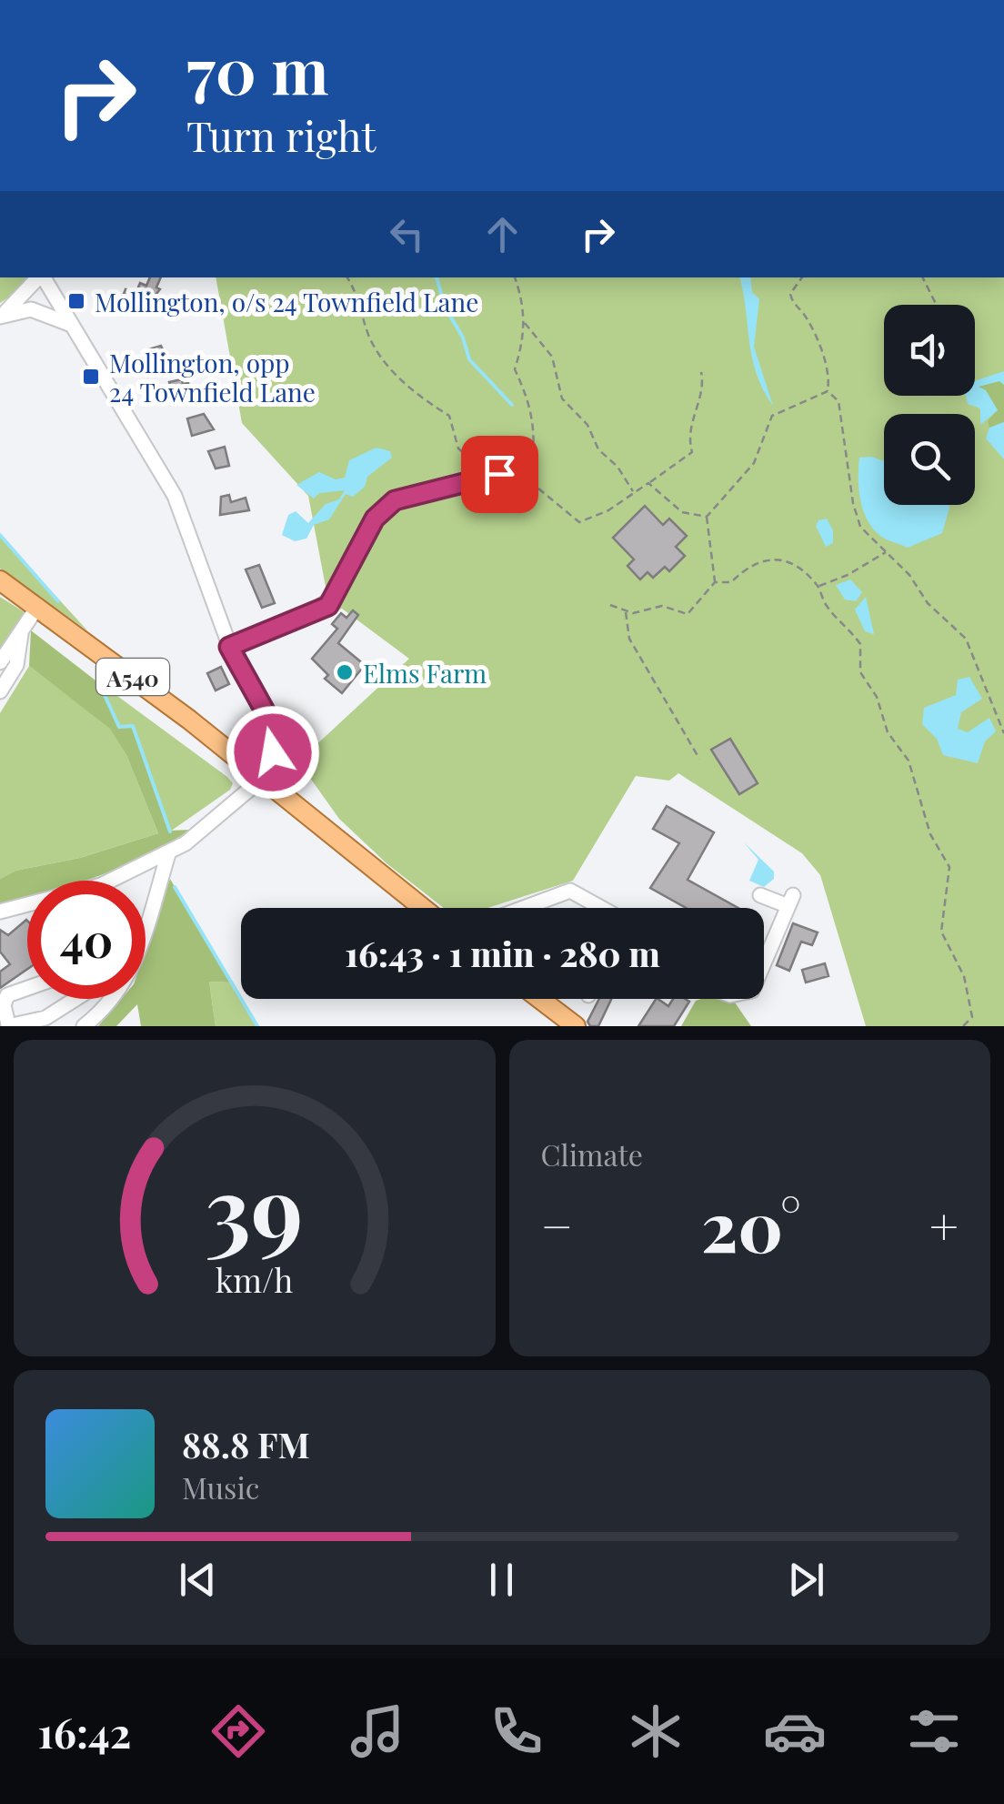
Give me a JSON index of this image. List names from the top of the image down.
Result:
{
  "streets": {
    "main road": ["A540"]
  },
  "places": {
    "transit": ["Mollington, o/s 24 Townfield Lane", "Mollington, opp 24 Townfield Lane"],
    "other": ["Elms Farm"]
  },
  "page": {
    "turn": ["70 m", "Turn right"],
    "limit": "40",
    "trip": "16:43 · 1 min · 280 m",
    "tile": "Climate",
    "heat": ["−", "20°", "+"],
    "song": ["88.8 FM", "Music"],
    "tabs": "16:42",
    "gauge": ["39", "km/h"]
  }
}
